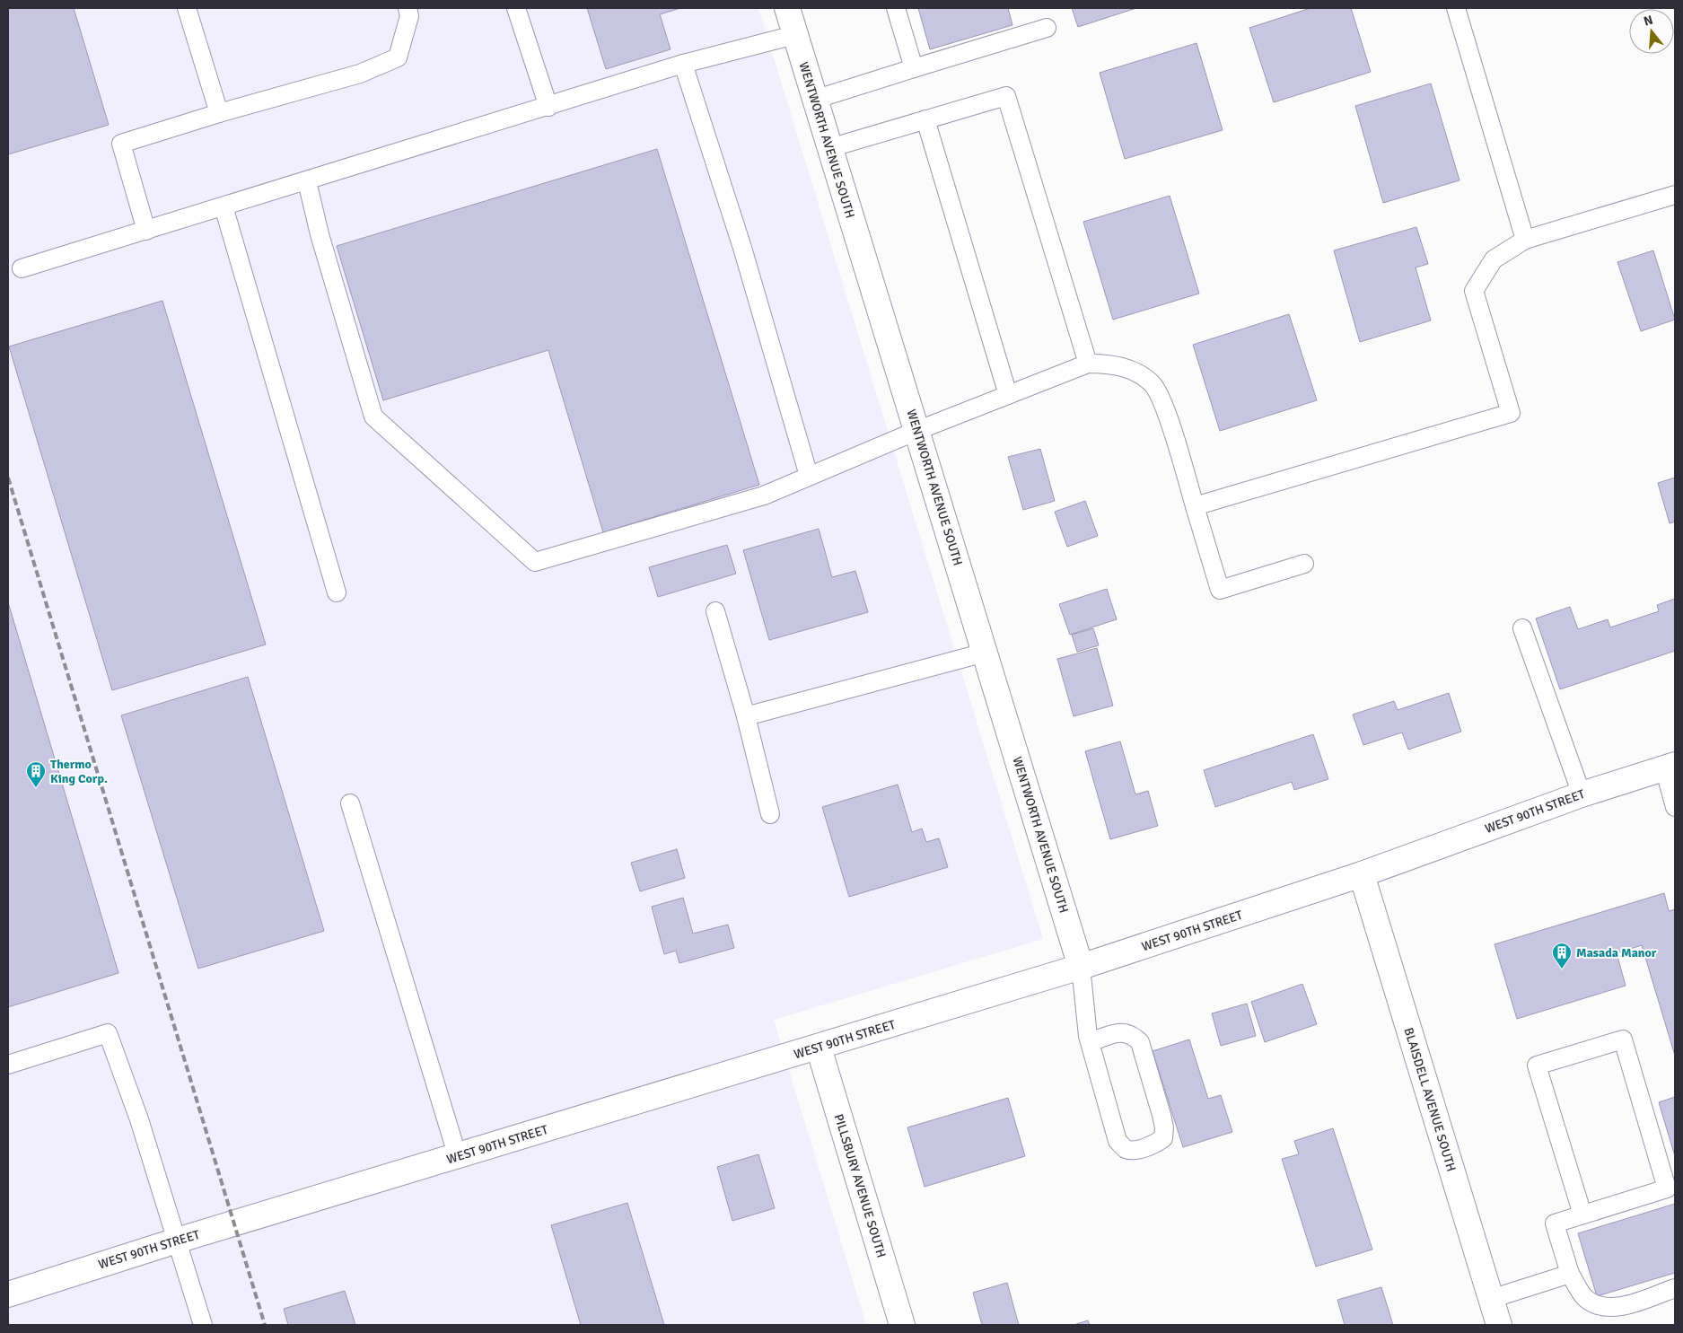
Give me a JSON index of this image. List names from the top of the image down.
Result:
{
  "streets": {
    "street": [
      "WENTWORTH AVENUE SOUTH",
      "WEST 90TH STREET",
      "BLAISDELL AVENUE SOUTH",
      "PILLSBURY AVENUE SOUTH"
    ]
  },
  "crossings": [
    ["WENTWORTH AVENUE SOUTH", "WEST 90TH STREET"],
    ["WEST 90TH STREET", "BLAISDELL AVENUE SOUTH"],
    ["WEST 90TH STREET", "PILLSBURY AVENUE SOUTH"]
  ],
  "places": {
    "building": ["Thermo King Corp.", "Masada Manor"]
  },
  "north": "top"
}
